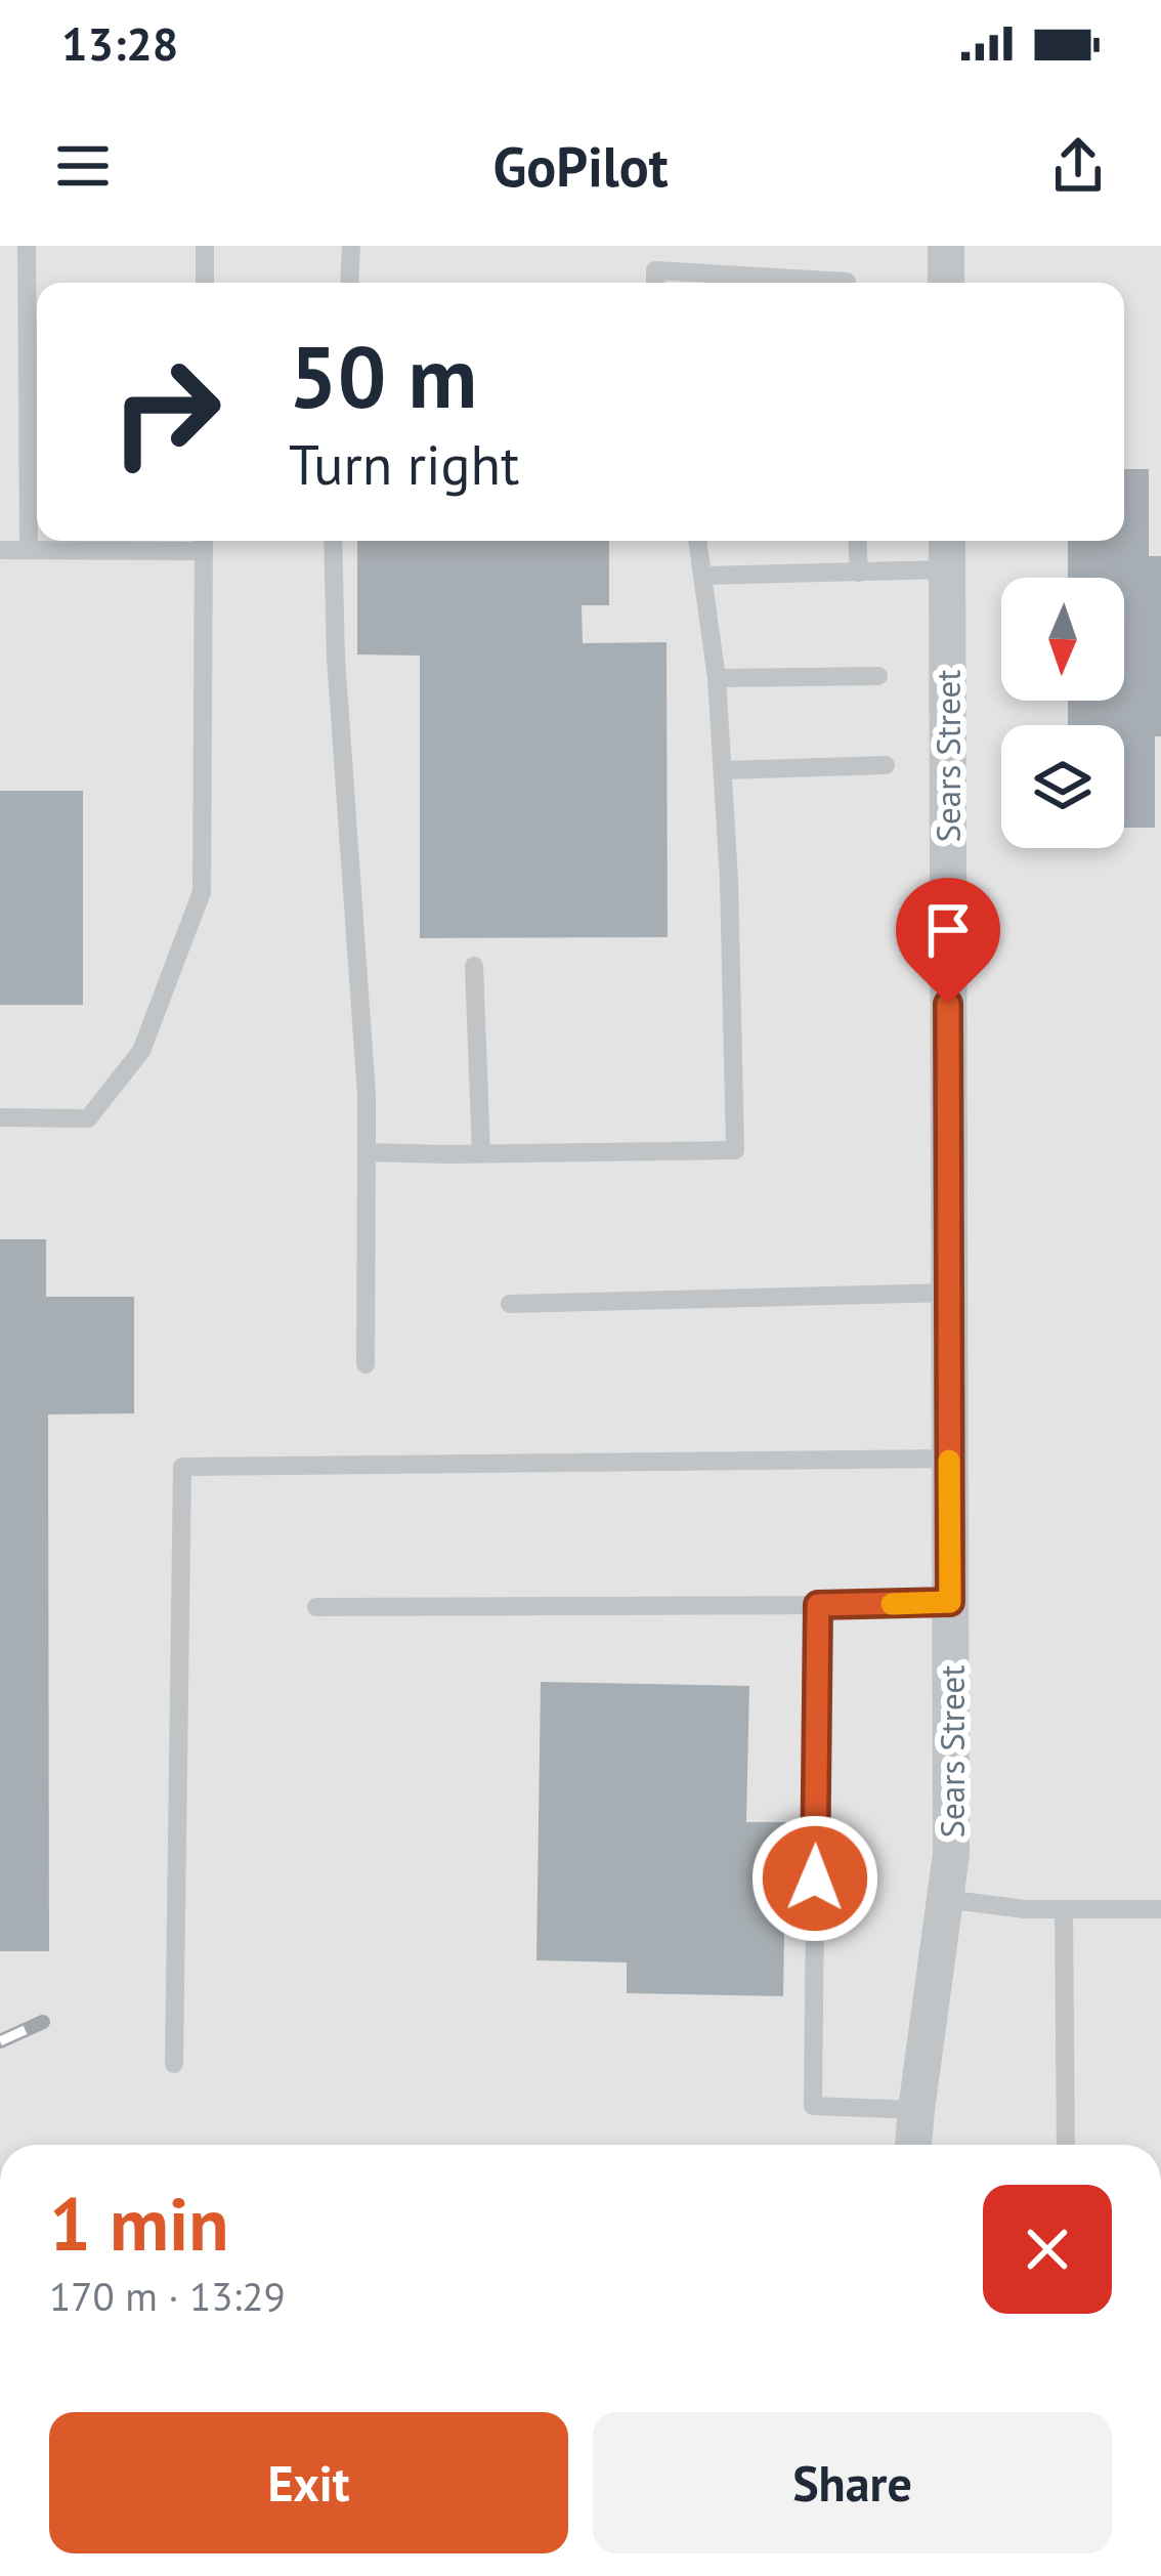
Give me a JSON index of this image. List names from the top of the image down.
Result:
{
  "streets": {
    "street": ["Sears Street"]
  },
  "north": "bottom",
  "page": {
    "status": "13:28",
    "header": "GoPilot",
    "turn": ["50 m", "Turn right"],
    "heading": ["1 min", "170 m · 13:29"],
    "buttons": ["Exit", "Share"]
  }
}
